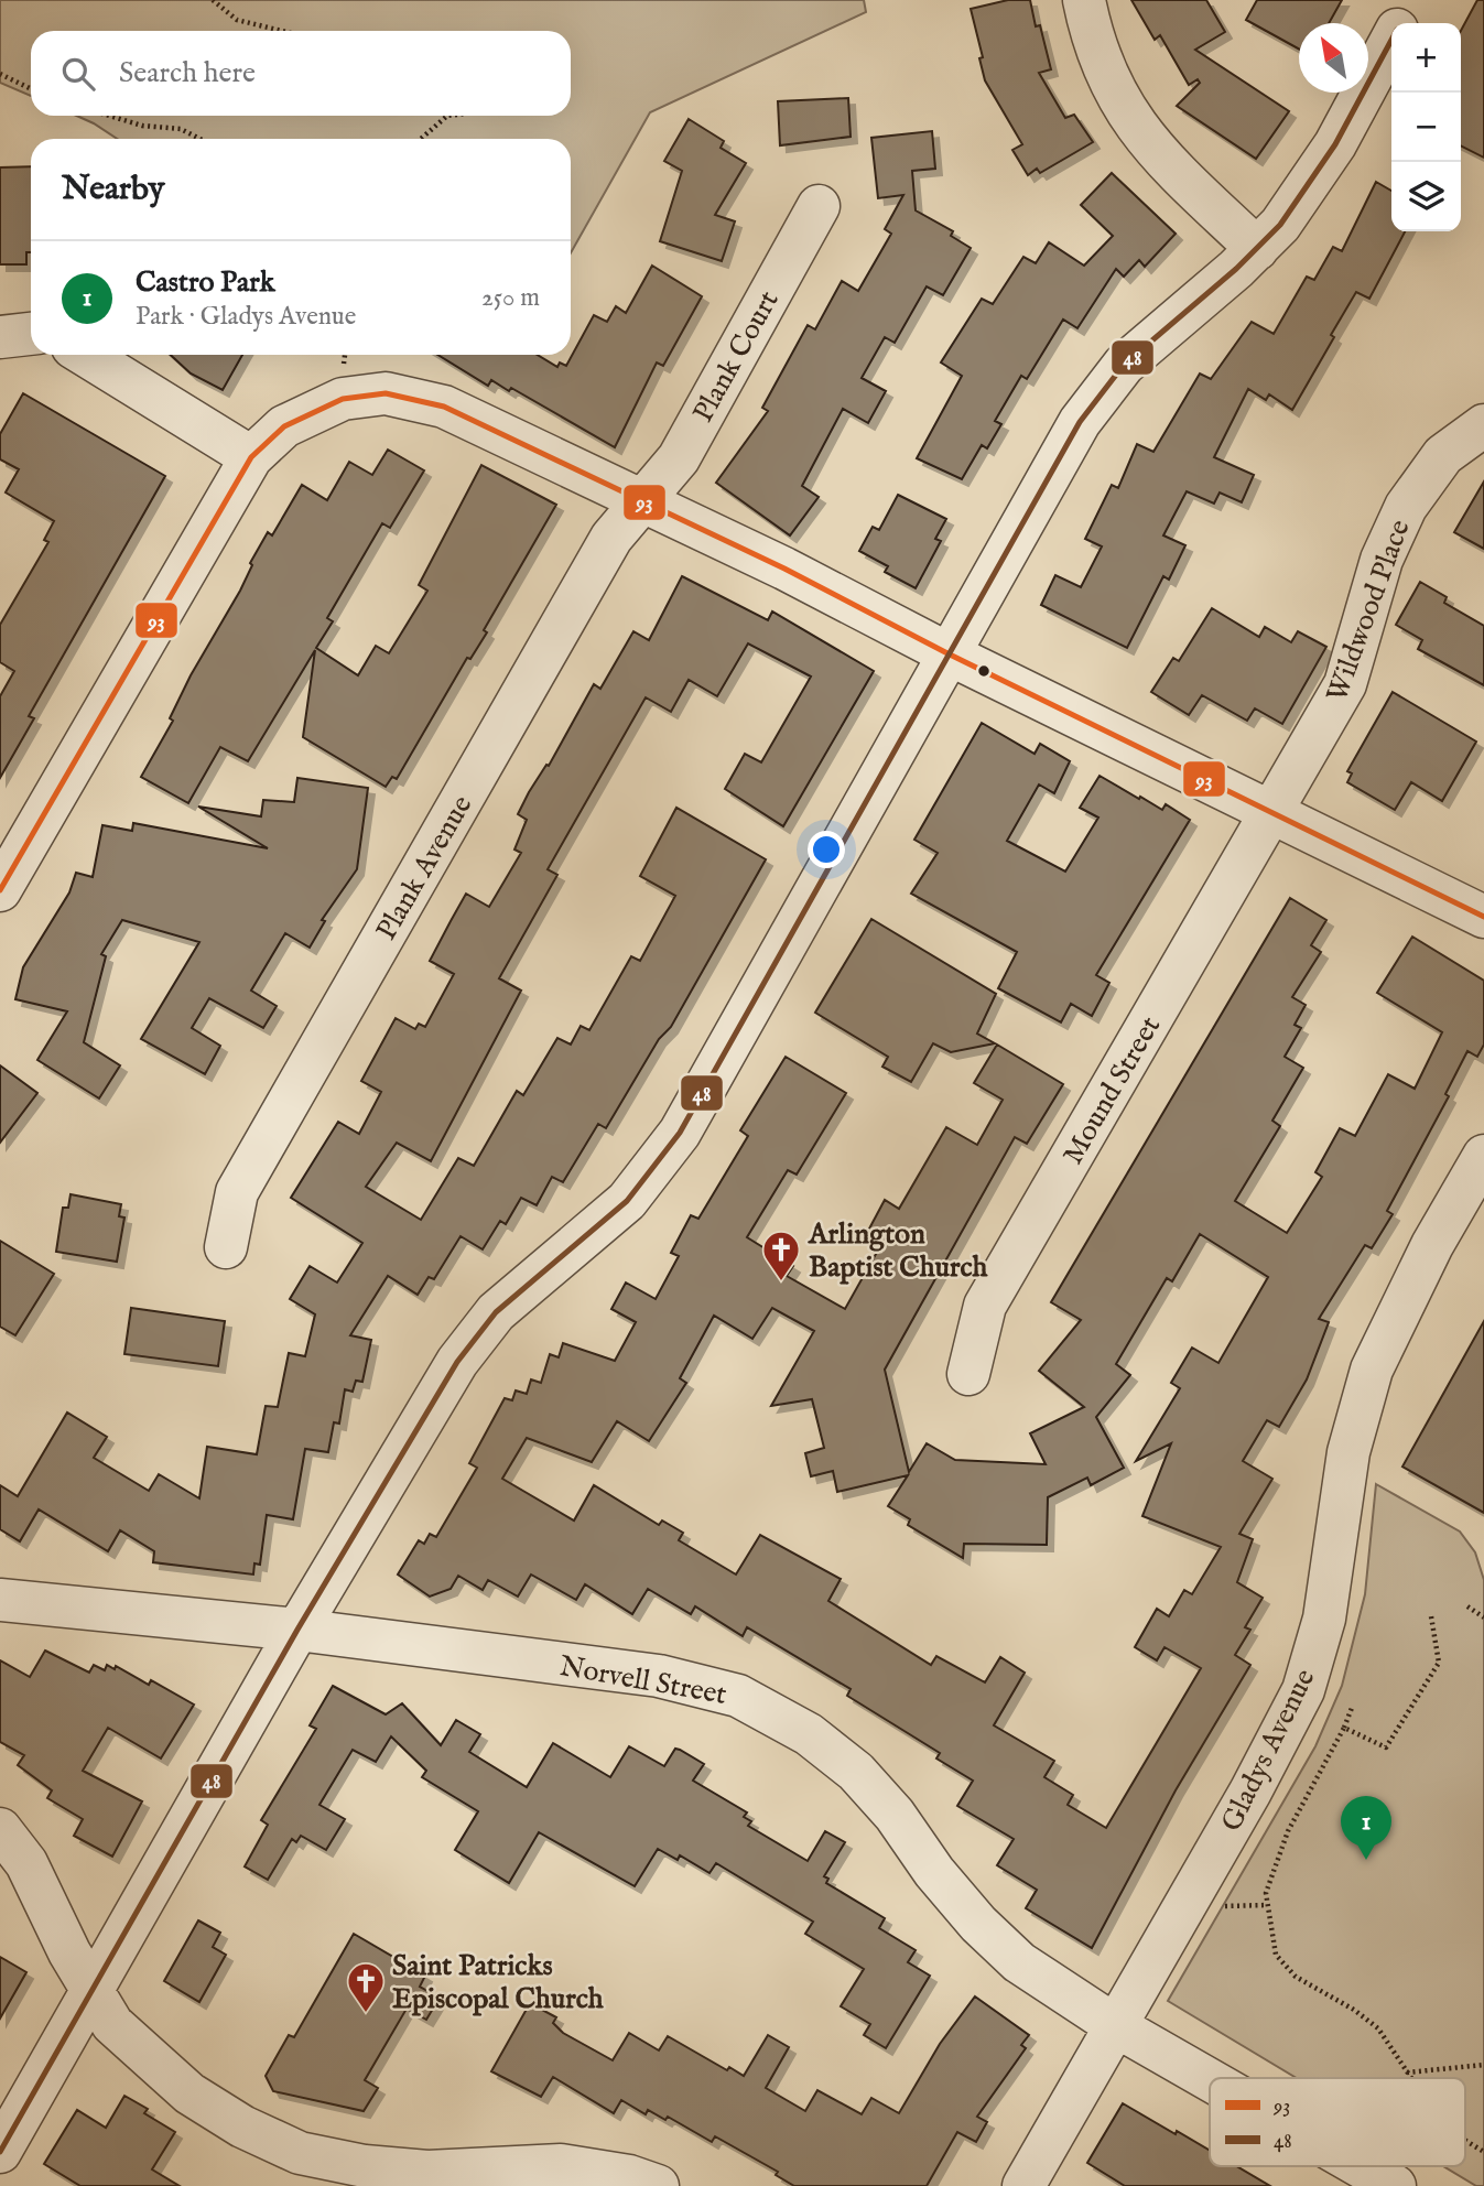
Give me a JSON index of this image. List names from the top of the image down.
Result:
{
  "streets": {
    "street": [
      "Plank Court",
      "Wildwood Place",
      "Plank Avenue",
      "Mound Street",
      "Norvell Street",
      "Gladys Avenue"
    ]
  },
  "crossings": [
    ["Plank Court", "Plank Avenue"],
    ["Wildwood Place", "Mound Street"],
    ["Norvell Street", "Gladys Avenue"]
  ],
  "places": {
    "church": ["Arlington Baptist Church", "Saint Patricks Episcopal Church"]
  },
  "lines": ["transit line 48", "transit line 93"],
  "legend": ["93", "48"],
  "north": "top left",
  "page": {
    "map_buttons": ["+", "−"],
    "search": "Search here",
    "heading": "Nearby",
    "list": [
      {
        "mark": "1",
        "name": "Castro Park",
        "note": "Park · Gladys Avenue",
        "value": "250 m"
      }
    ],
    "pins": "1"
  }
}
